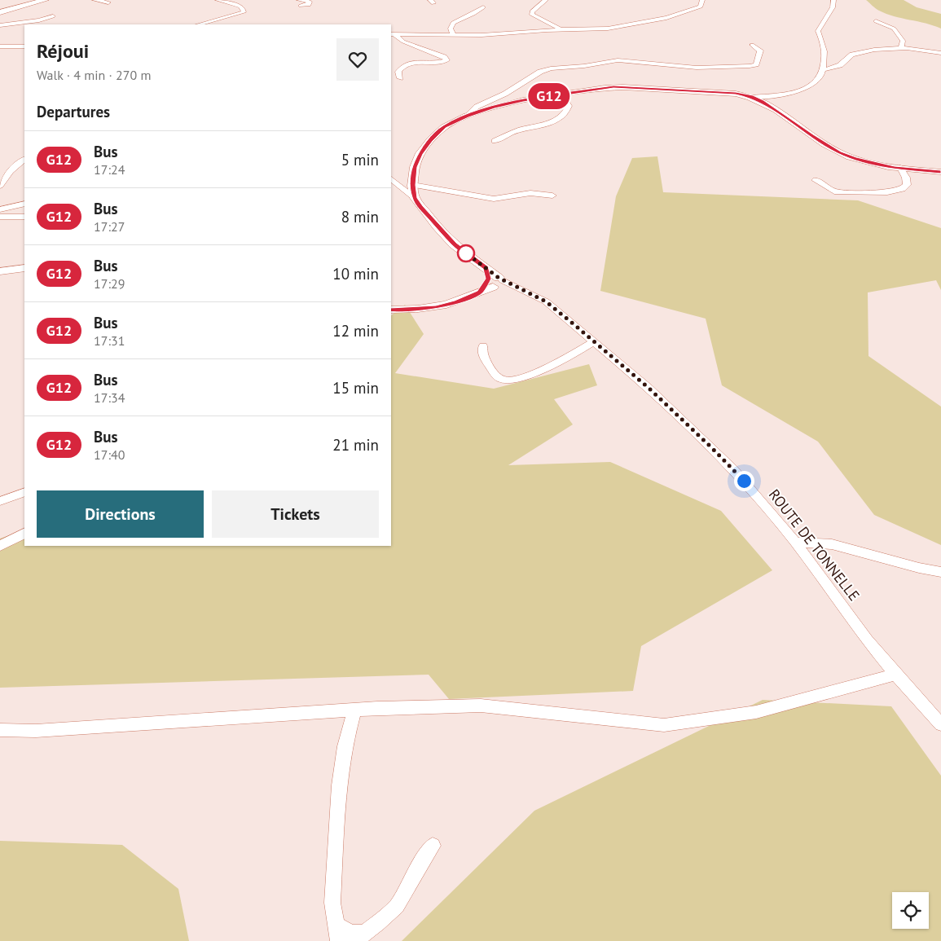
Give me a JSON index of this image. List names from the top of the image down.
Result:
{
  "streets": {
    "street": ["ROUTE DE TONNELLE"]
  },
  "lines": ["bus line G12"],
  "page": {
    "on_map": "G12",
    "heading": [
      ["Réjoui", "Walk · 4 min · 270 m"],
      "Departures"
    ],
    "list": [
      {
        "mark": "G12",
        "name": "Bus",
        "note": "17:24",
        "value": "5 min"
      },
      {
        "mark": "G12",
        "name": "Bus",
        "note": "17:27",
        "value": "8 min"
      },
      {
        "mark": "G12",
        "name": "Bus",
        "note": "17:29",
        "value": "10 min"
      },
      {
        "mark": "G12",
        "name": "Bus",
        "note": "17:31",
        "value": "12 min"
      },
      {
        "mark": "G12",
        "name": "Bus",
        "note": "17:34",
        "value": "15 min"
      },
      {
        "mark": "G12",
        "name": "Bus",
        "note": "17:40",
        "value": "21 min"
      }
    ],
    "buttons": ["Directions", "Tickets"]
  }
}
